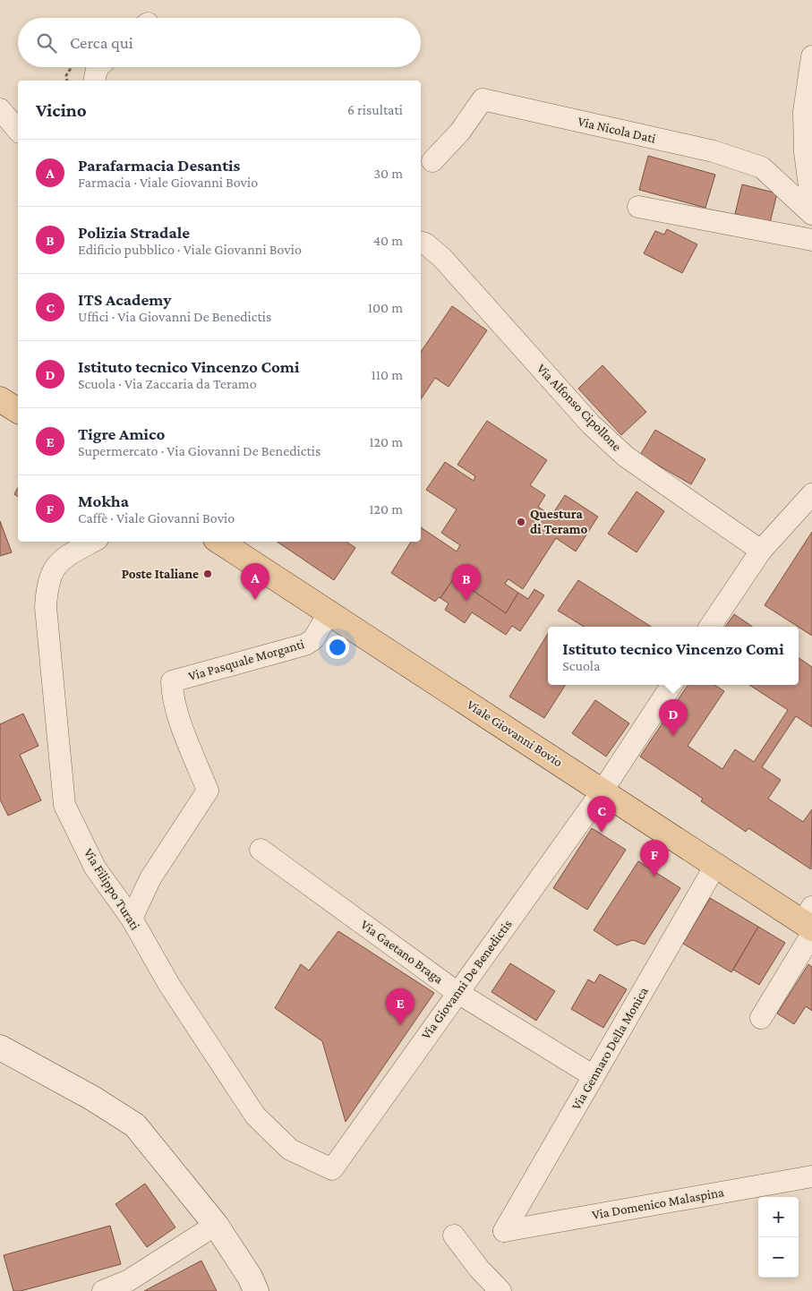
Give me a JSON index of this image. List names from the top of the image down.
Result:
{
  "streets": {
    "main road": ["Viale Giovanni Bovio"],
    "street": [
      "Via Nicola Dati",
      "Via Alfonso Cipollone",
      "Via Pasquale Morganti",
      "Via Filippo Turati",
      "Via Gaetano Braga",
      "Via Giovanni De Benedictis",
      "Via Gennaro Della Monica",
      "Via Domenico Malaspina"
    ]
  },
  "crossings": [
    ["Via Pasquale Morganti", "Viale Giovanni Bovio"],
    ["Via Pasquale Morganti", "Via Filippo Turati"],
    ["Viale Giovanni Bovio", "Via Giovanni De Benedictis"],
    ["Viale Giovanni Bovio", "Via Gennaro Della Monica"],
    ["Via Filippo Turati", "Via Giovanni De Benedictis"],
    ["Via Gaetano Braga", "Via Giovanni De Benedictis"],
    ["Via Gaetano Braga", "Via Gennaro Della Monica"],
    ["Via Gennaro Della Monica", "Via Domenico Malaspina"]
  ],
  "places": ["Questura di Teramo", "Poste Italiane"],
  "page": {
    "search": "Cerca qui",
    "heading": ["Vicino", "6 risultati"],
    "list": [
      {
        "mark": "A",
        "name": "Parafarmacia Desantis",
        "note": "Farmacia · Viale Giovanni Bovio",
        "value": "30 m"
      },
      {
        "mark": "B",
        "name": "Polizia Stradale",
        "note": "Edificio pubblico · Viale Giovanni Bovio",
        "value": "40 m"
      },
      {
        "mark": "C",
        "name": "ITS Academy",
        "note": "Uffici · Via Giovanni De Benedictis",
        "value": "100 m"
      },
      {
        "mark": "D",
        "name": "Istituto tecnico Vincenzo Comi",
        "note": "Scuola · Via Zaccaria da Teramo",
        "value": "110 m"
      },
      {
        "mark": "E",
        "name": "Tigre Amico",
        "note": "Supermercato · Via Giovanni De Benedictis",
        "value": "120 m"
      },
      {
        "mark": "F",
        "name": "Mokha",
        "note": "Caffè · Viale Giovanni Bovio",
        "value": "120 m"
      }
    ],
    "pins": [
      "A",
      "B",
      "D",
      "C",
      "F",
      "E"
    ],
    "popup": ["Istituto tecnico Vincenzo Comi", "Scuola"],
    "map_buttons": ["+", "−"]
  }
}
